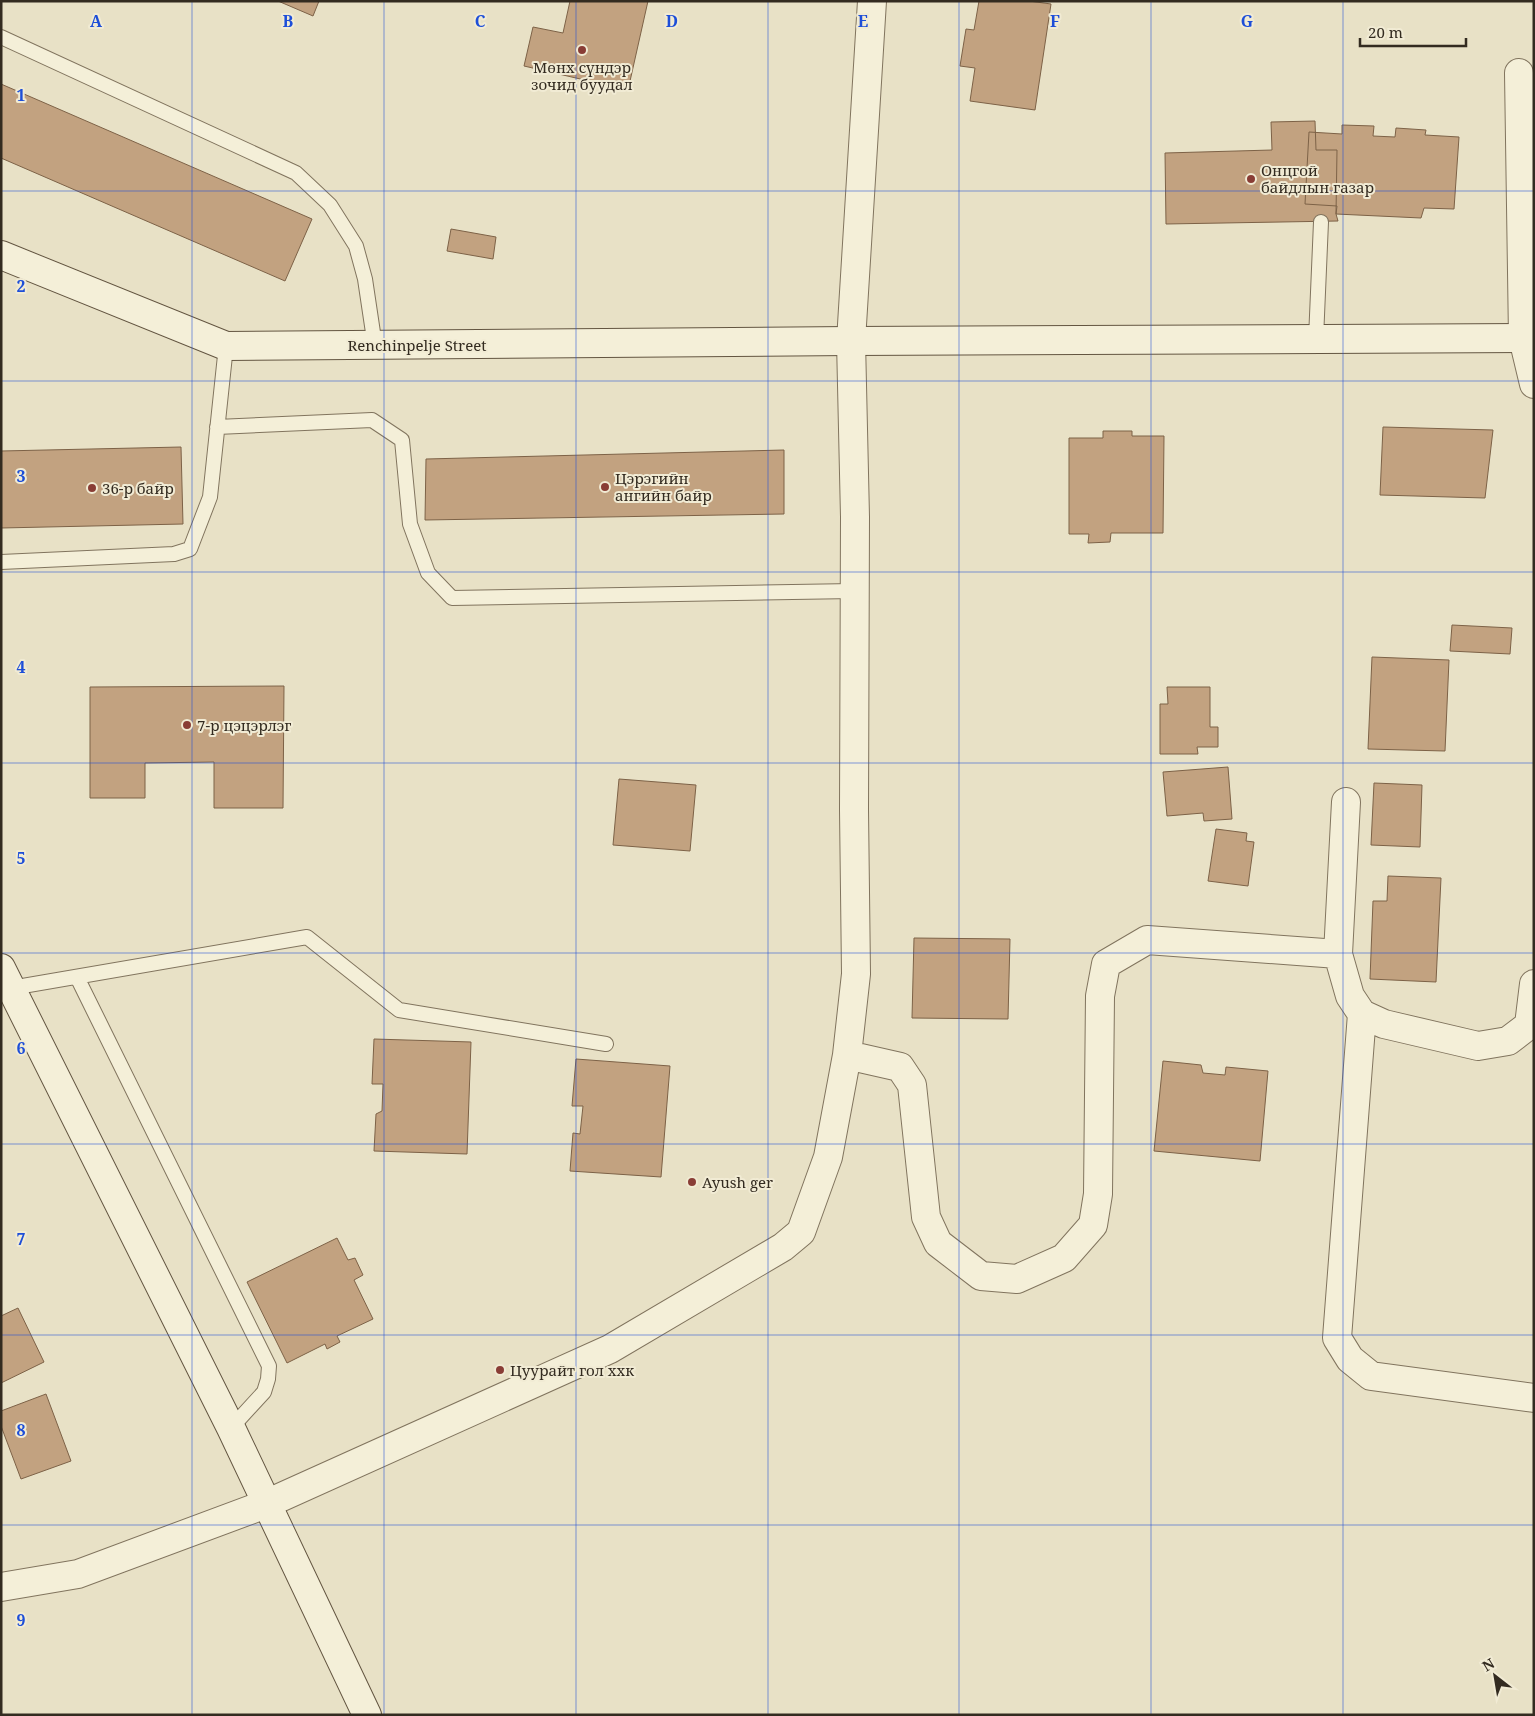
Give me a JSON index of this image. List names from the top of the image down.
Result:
{
  "streets": {
    "street": ["Renchinpelje Street"]
  },
  "places": [
    "Мөнх сүндэр зочид буудал",
    "Онцгой байдлын газар",
    "Цэрэгийн ангийн байр",
    "36-р байр",
    "7-р цэцэрлэг",
    "Ayush ger",
    "Цуурайт гол ххк"
  ],
  "scale_bar": "20 m",
  "north": "top left",
  "grid": {
    "columns": [
      "A",
      "B",
      "C",
      "D",
      "E",
      "F",
      "G"
    ],
    "rows": [
      "1",
      "2",
      "3",
      "4",
      "5",
      "6",
      "7",
      "8",
      "9"
    ]
  }
}
